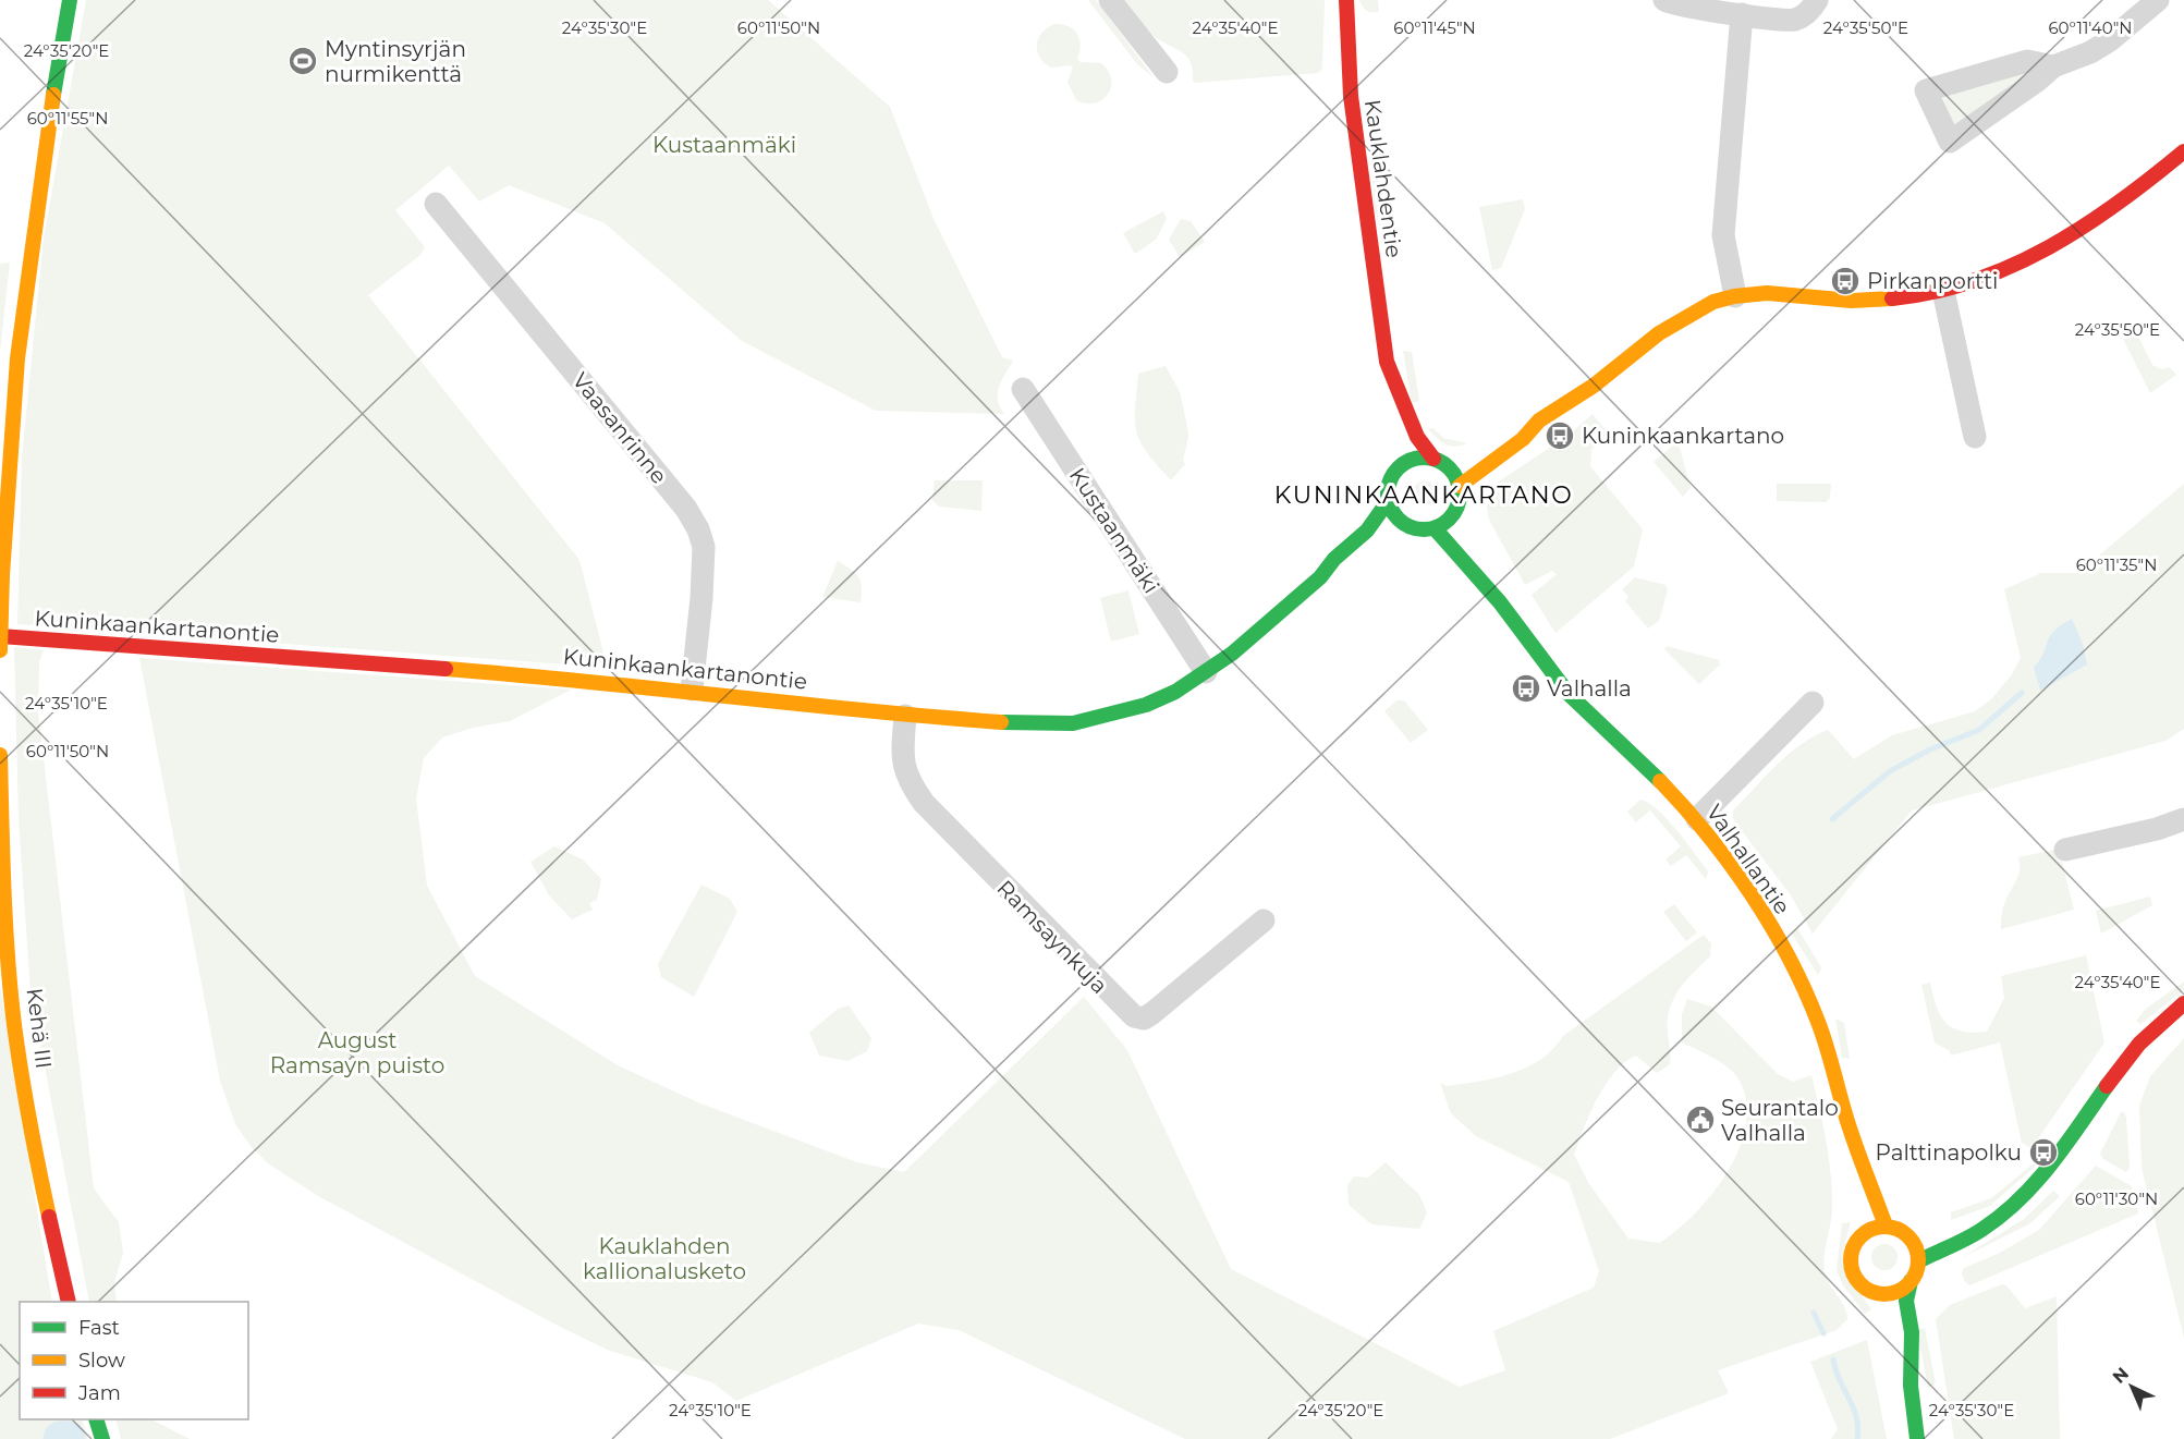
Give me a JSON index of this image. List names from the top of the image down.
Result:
{
  "streets": {
    "main road": [
      "Kauklahdentie",
      "Kuninkaankartanontie",
      "Valhallantie",
      "Kehä III"
    ],
    "street": ["Vaasanrinne", "Kustaanmäki", "Ramsaynkuja"]
  },
  "crossings": [
    ["Kauklahdentie", "Kuninkaankartanontie"],
    ["Kauklahdentie", "Valhallantie"],
    ["Vaasanrinne", "Kuninkaankartanontie"],
    ["Kustaanmäki", "Kuninkaankartanontie"],
    ["Kuninkaankartanontie", "Valhallantie"],
    ["Kuninkaankartanontie", "Ramsaynkuja"]
  ],
  "districts": ["KUNINKAANKARTANO"],
  "parks": ["Kustaanmäki", "August Ramsayn puisto", "Kauklahden kallionalusketo"],
  "places": {
    "sports": ["Myntinsyrjän nurmikenttä"],
    "bus stop": [
      "Pirkanportti",
      "Kuninkaankartano",
      "Valhalla",
      "Palttinapolku"
    ],
    "public building": ["Seurantalo Valhalla"]
  },
  "legend": ["Fast", "Slow", "Jam"],
  "north": "top left",
  "coordinates": [
    "60°11'50\"N",
    "60°11'45\"N",
    "60°11'40\"N",
    "24°35'30\"E",
    "24°35'40\"E",
    "24°35'50\"E",
    "24°35'20\"E",
    "60°11'55\"N",
    "60°11'35\"N",
    "24°35'10\"E",
    "60°11'30\"N"
  ]
}
